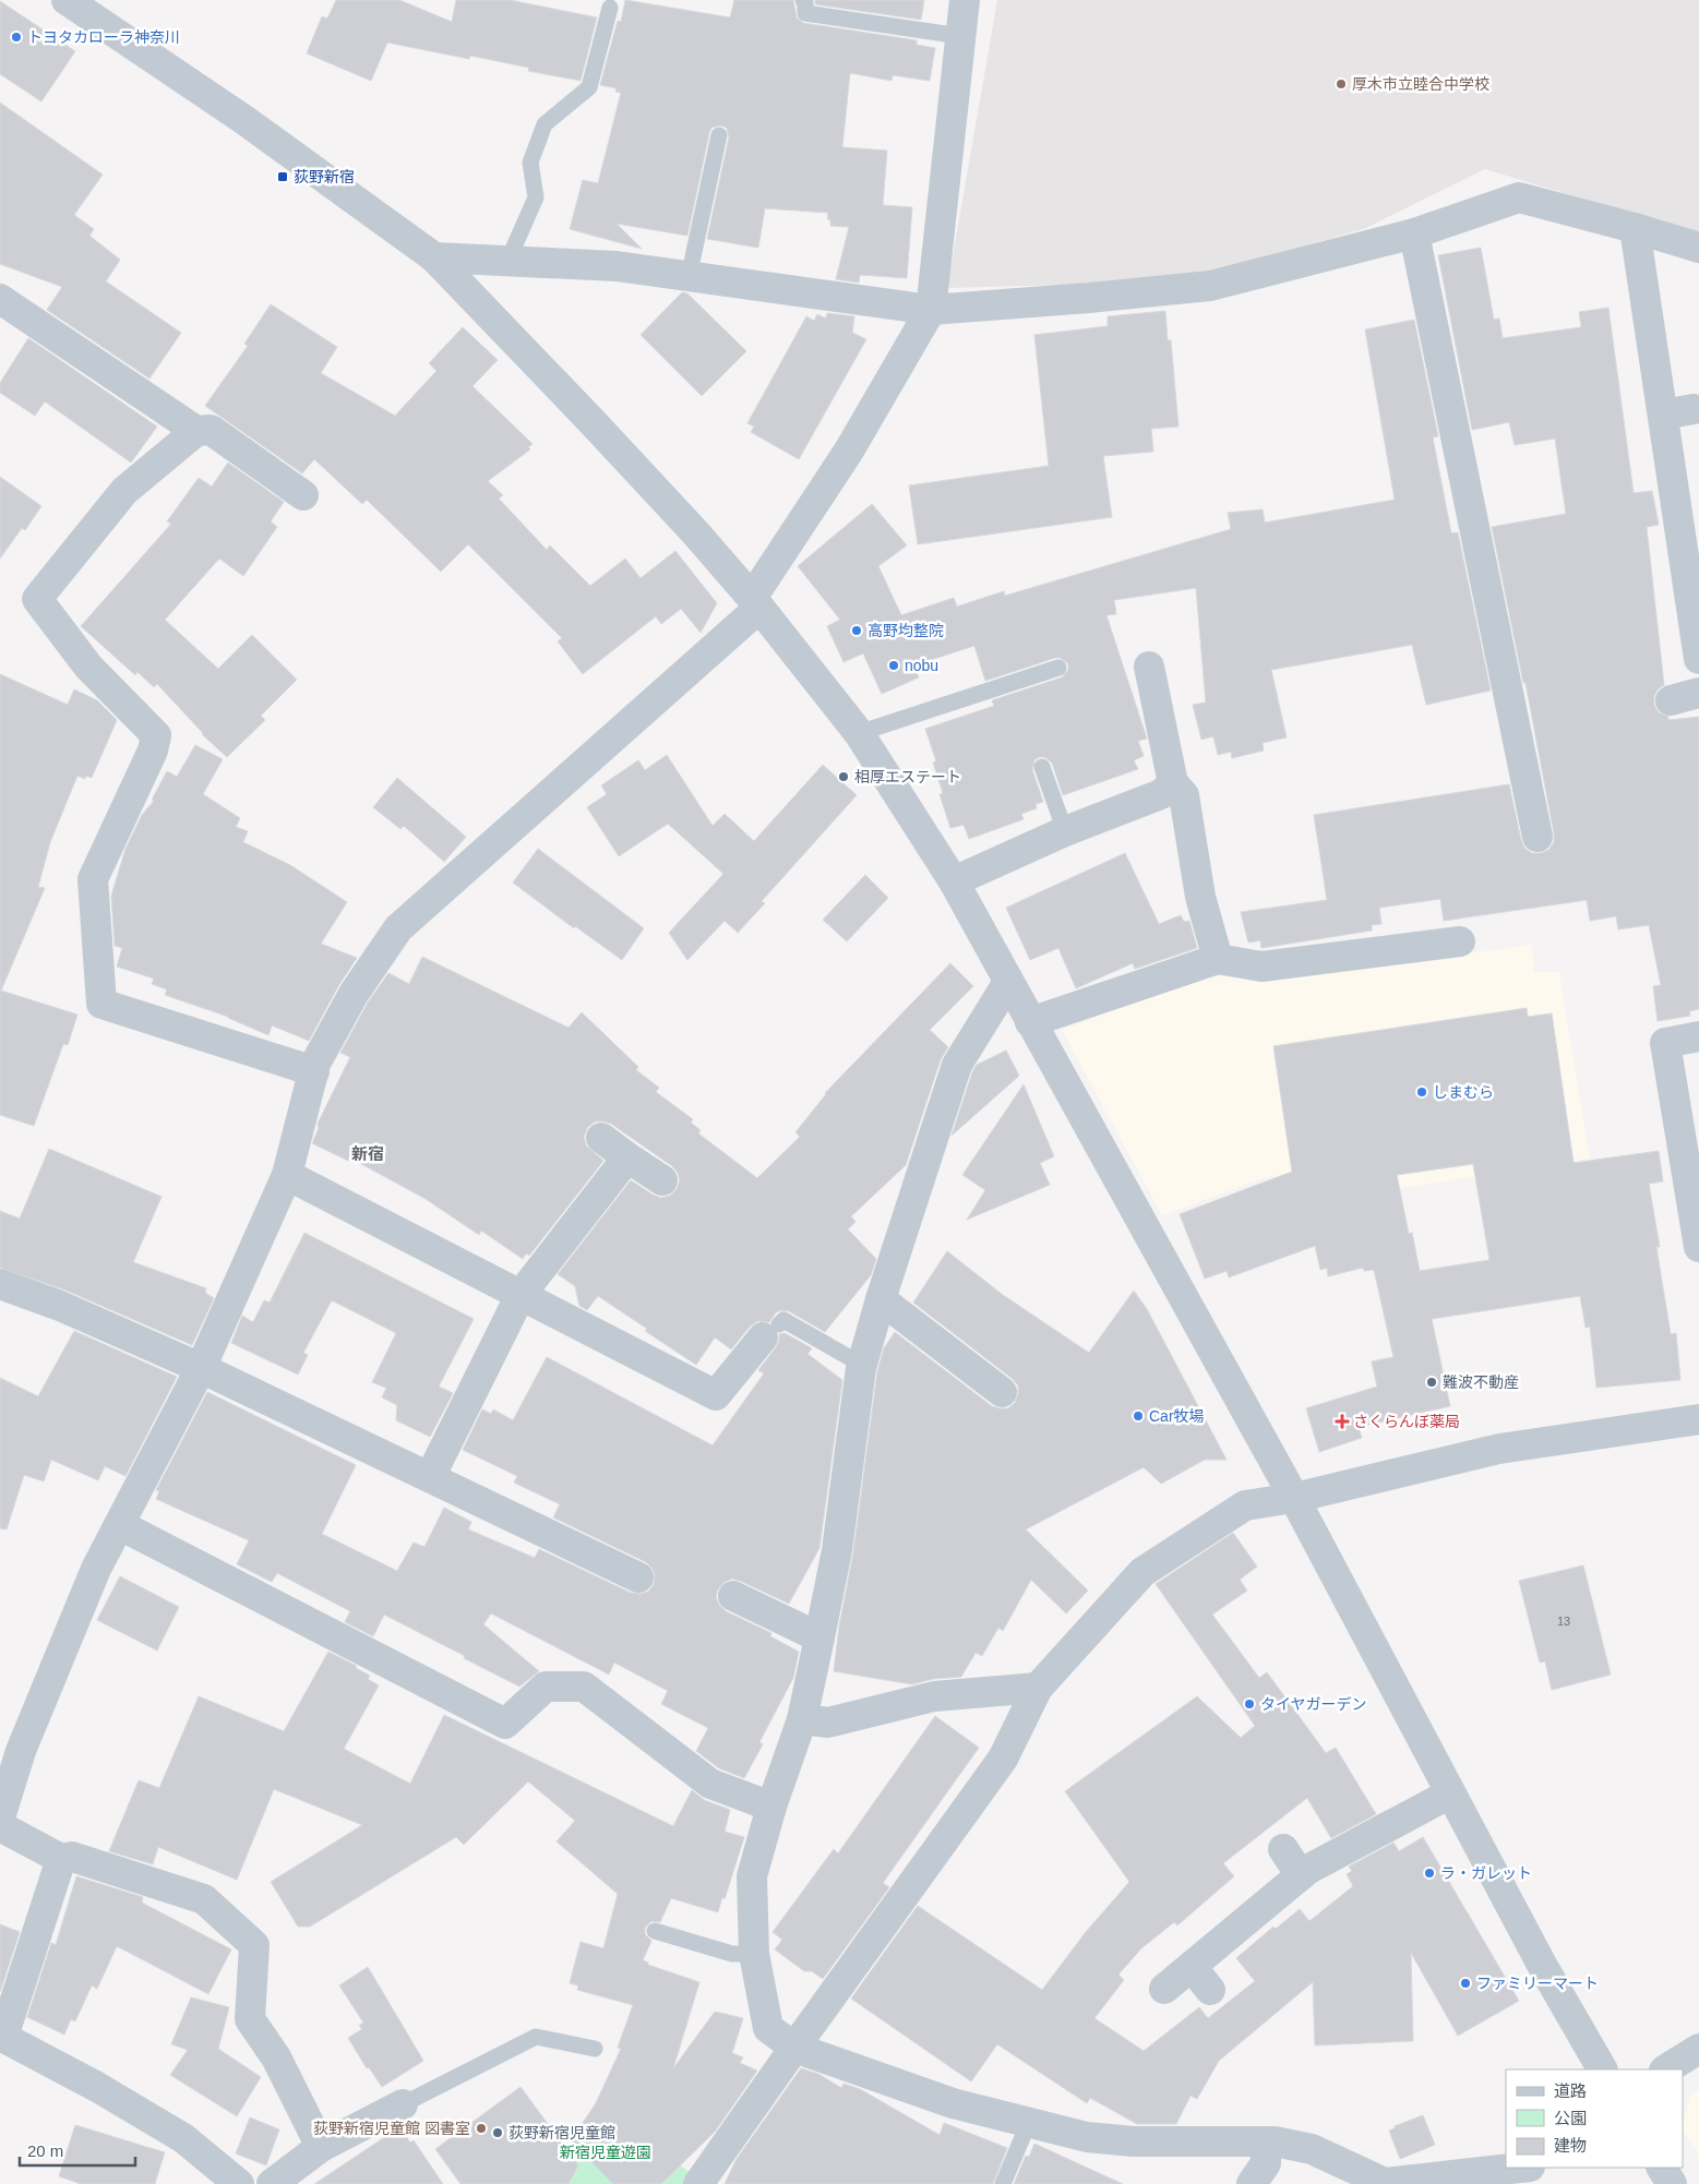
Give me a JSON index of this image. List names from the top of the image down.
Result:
{
  "districts": ["新宿"],
  "parks": ["新宿児童遊園"],
  "places": {
    "other": [
      "トヨタカローラ神奈川",
      "厚木市立睦合中学校",
      "高野均整院",
      "nobu",
      "相厚エステート",
      "しまむら",
      "難波不動産",
      "Car牧場",
      "タイヤガーデン",
      "ラ・ガレット",
      "ファミリーマート",
      "荻野新宿児童館 図書室",
      "荻野新宿児童館"
    ],
    "transit": ["荻野新宿"],
    "health": ["さくらんぼ薬局"]
  },
  "house_numbers": ["13"],
  "legend": ["道路", "公園", "建物"],
  "scale_bar": "20 m"
}
